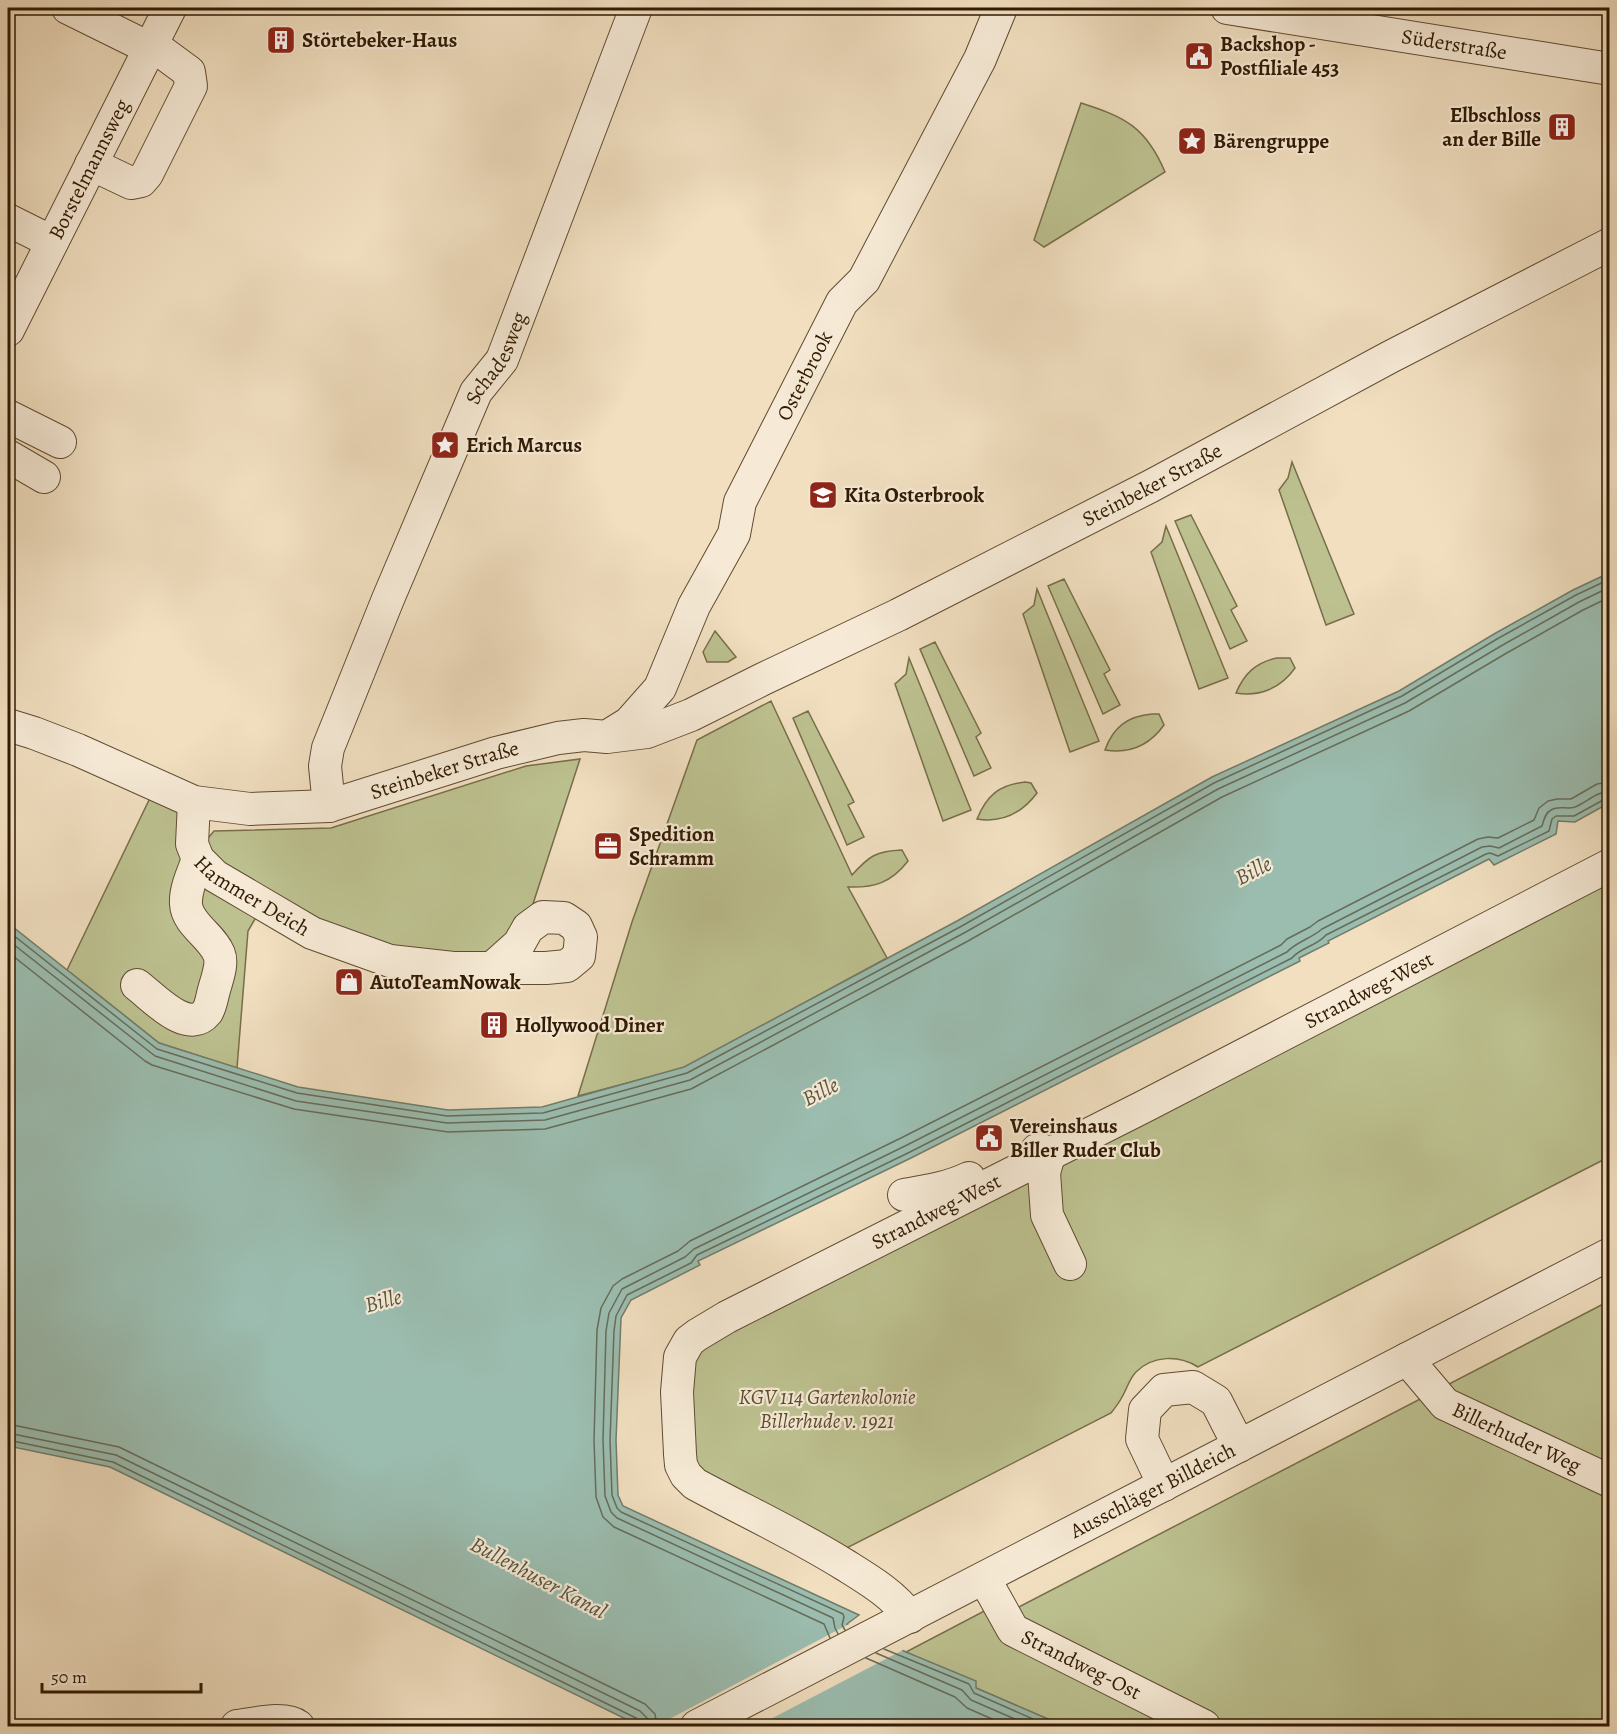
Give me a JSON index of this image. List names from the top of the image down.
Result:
{
  "streets": {
    "street": [
      "Süderstraße",
      "Borstelmannsweg",
      "Schadesweg",
      "Osterbrook",
      "Steinbeker Straße",
      "Hammer Deich",
      "Strandweg-West",
      "Billerhuder Weg",
      "Ausschläger Billdeich",
      "Strandweg-Ost"
    ]
  },
  "crossings": [
    ["Schadesweg", "Steinbeker Straße"],
    ["Osterbrook", "Steinbeker Straße"],
    ["Steinbeker Straße", "Hammer Deich"],
    ["Strandweg-West", "Ausschläger Billdeich"],
    ["Billerhuder Weg", "Ausschläger Billdeich"],
    ["Ausschläger Billdeich", "Strandweg-Ost"]
  ],
  "water": ["Bille", "Bullenhuser Kanal"],
  "parks": ["KGV 114 Gartenkolonie Billerhude v. 1921"],
  "places": {
    "building": ["Störtebeker-Haus", "Elbschloss an der Bille", "Hollywood Diner"],
    "public building": ["Backshop - Postfiliale 453", "Vereinshaus Biller Ruder Club"],
    "place": ["Bärengruppe", "Erich Marcus"],
    "school or university": ["Kita Osterbrook"],
    "office": ["Spedition Schramm"],
    "shop": ["AutoTeamNowak"]
  },
  "scale_bar": "50 m"
}
